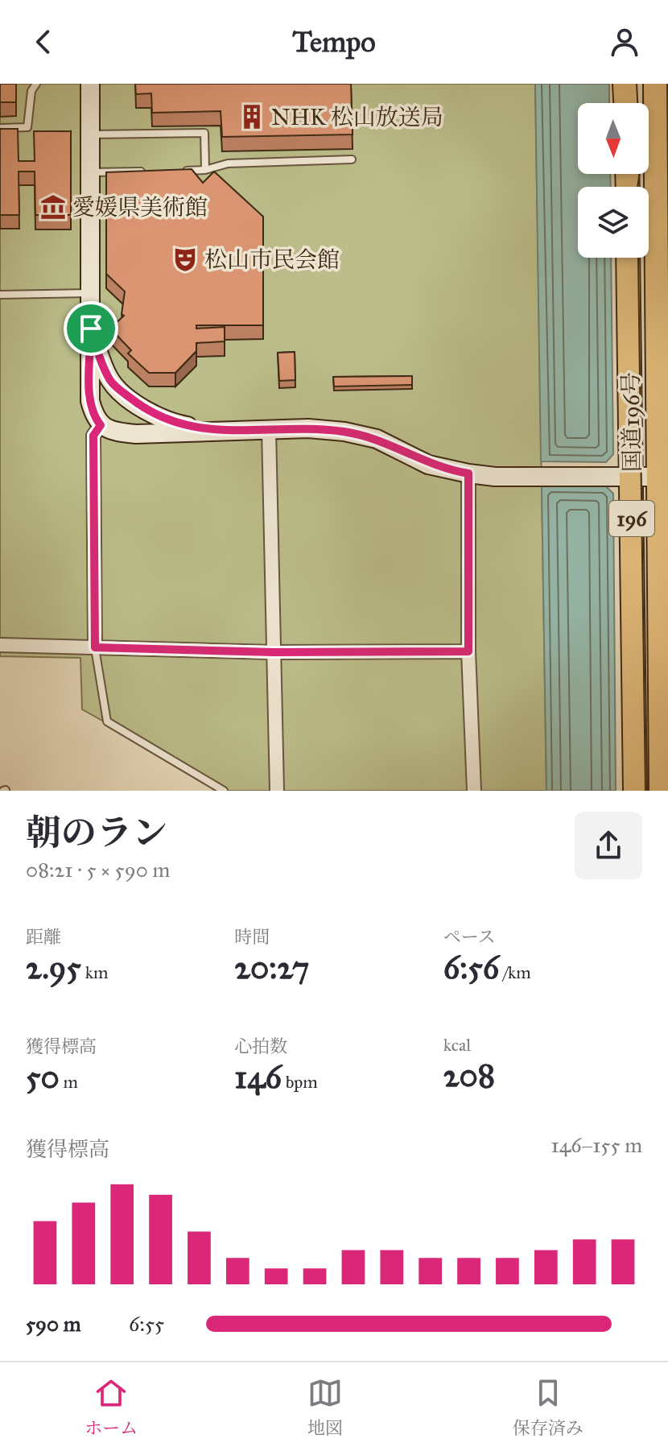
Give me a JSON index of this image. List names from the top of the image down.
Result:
{
  "streets": {
    "highway": ["国道196号", "196"]
  },
  "places": {
    "building": ["NHK 松山放送局"],
    "museum": ["愛媛県美術館"],
    "theatre": ["松山市民会館"]
  },
  "north": "bottom",
  "page": {
    "header": "Tempo",
    "heading": ["朝のラン", "08:21 · 5 × 590 m"],
    "stats": [
      ["距離", "2.95 km"],
      ["時間", "20:27"],
      ["ペース", "6:56 /km"],
      ["獲得標高", "50 m"],
      ["心拍数", "146 bpm"],
      ["kcal", "208"]
    ],
    "chart": ["獲得標高", "146–155 m"],
    "list": [
      {
        "name": "590 m",
        "note": "6:55"
      }
    ],
    "tabs": ["ホーム", "地図", "保存済み"]
  }
}
